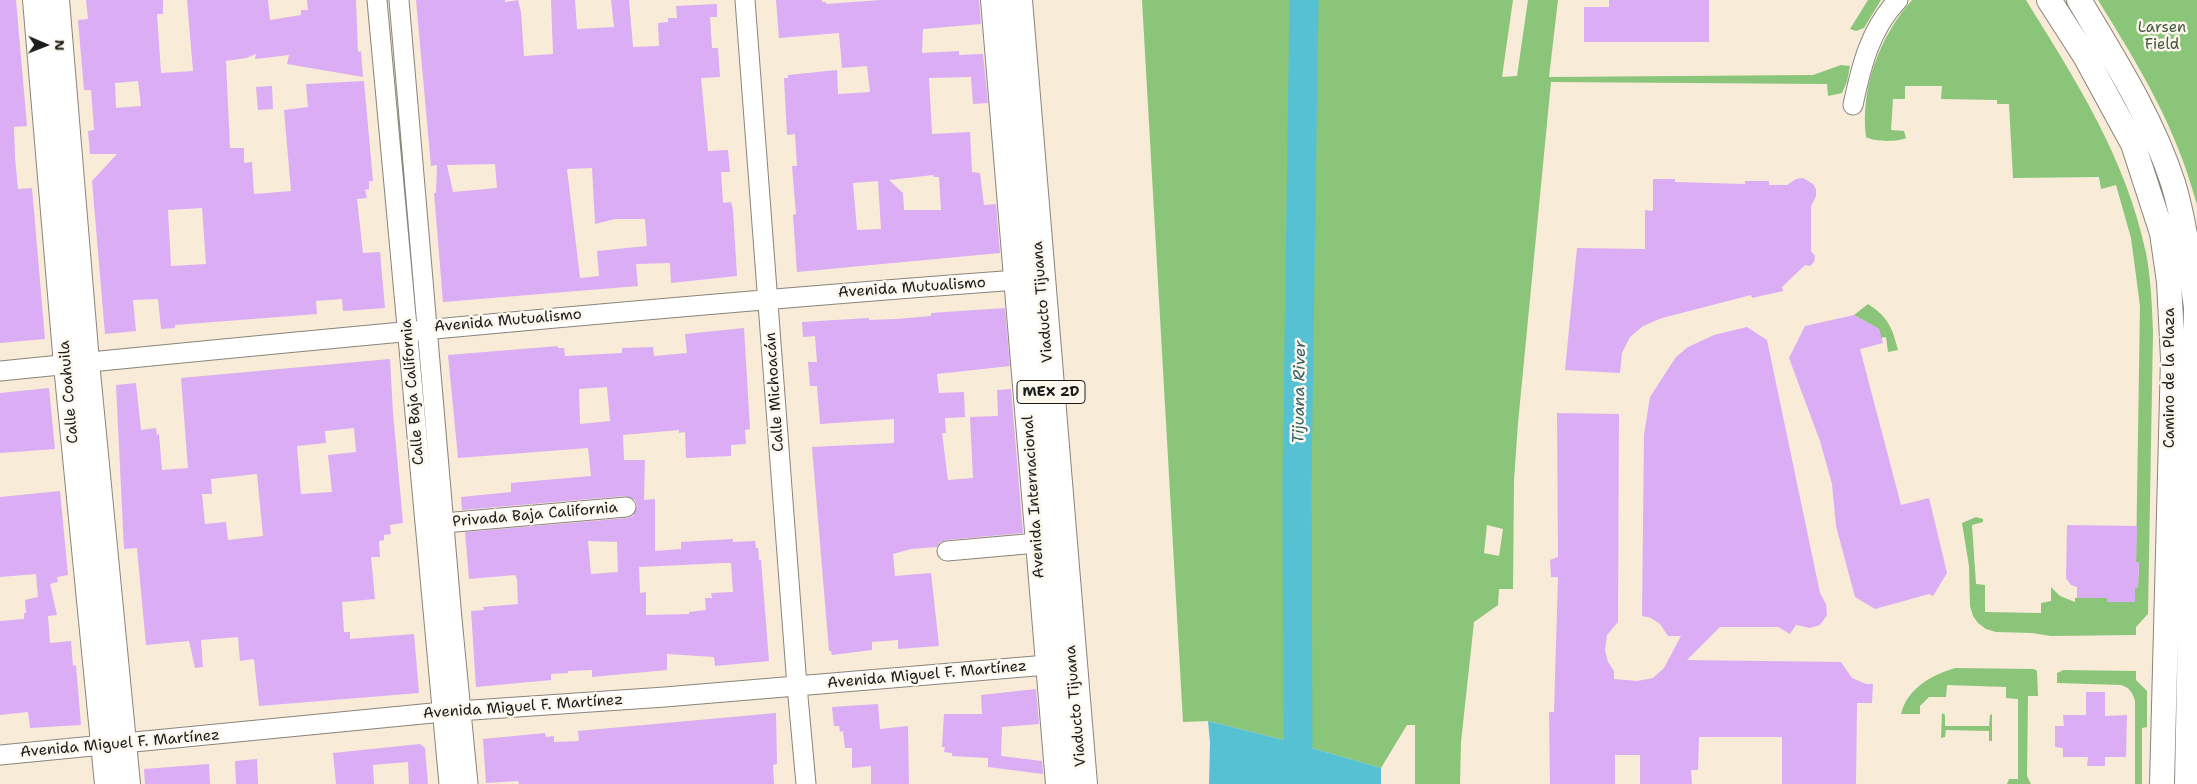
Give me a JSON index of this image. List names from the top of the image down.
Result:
{
  "streets": {
    "highway": ["Viaducto Tijuana", "MEX 2D", "Avenida Internacional"],
    "main road": ["Camino de la Plaza", "Calle Coahuila"],
    "street": [
      "Avenida Mutualismo",
      "Calle Baja California",
      "Calle Michoacán",
      "Privada Baja California",
      "Avenida Miguel F. Martínez"
    ]
  },
  "crossings": [
    ["Avenida Mutualismo", "Calle Coahuila"],
    ["Avenida Mutualismo", "Calle Baja California"],
    ["Avenida Mutualismo", "Calle Michoacán"],
    ["Avenida Mutualismo", "Avenida Internacional"],
    ["Calle Coahuila", "Avenida Miguel F. Martínez"],
    ["Calle Baja California", "Privada Baja California"],
    ["Calle Baja California", "Avenida Miguel F. Martínez"],
    ["Calle Michoacán", "Avenida Miguel F. Martínez"],
    ["Avenida Internacional", "Avenida Miguel F. Martínez"]
  ],
  "water": ["Tijuana River"],
  "parks": ["Larsen Field"],
  "north": "right"
}
